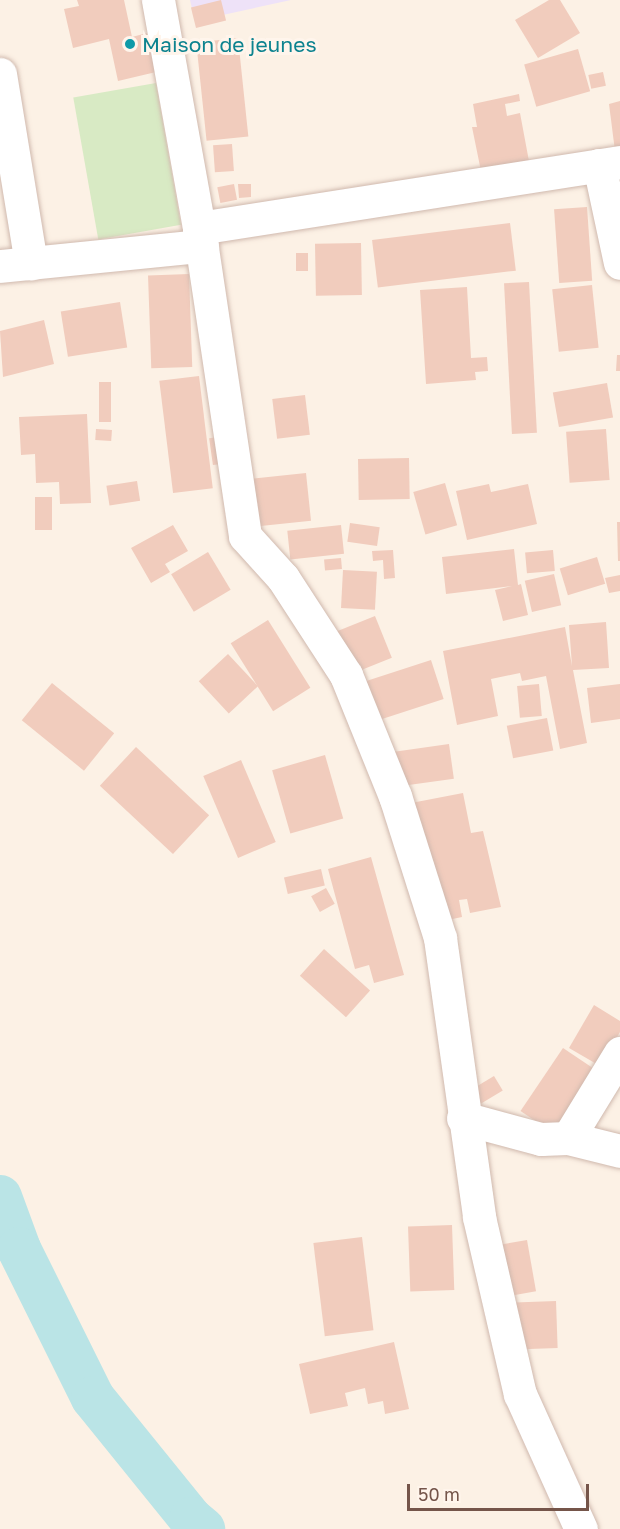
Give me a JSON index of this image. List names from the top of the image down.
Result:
{
  "places": ["Maison de jeunes"],
  "scale_bar": "50 m"
}
